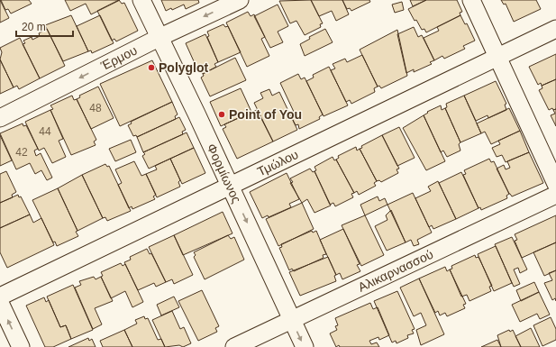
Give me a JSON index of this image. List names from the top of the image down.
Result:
{
  "streets": {
    "street": [
      "Έρμου",
      "Τμώλου",
      "Φορμίωνος",
      "Αλικαρνασσού"
    ]
  },
  "crossings": [
    ["Έρμου", "Φορμίωνος"],
    ["Τμώλου", "Φορμίωνος"],
    ["Φορμίωνος", "Αλικαρνασσού"]
  ],
  "one_way": ["Έρμου", "Φορμίωνος"],
  "places": ["Polyglot", "Point of You"],
  "house_numbers": ["48", "44", "42"],
  "scale_bar": "20 m"
}
